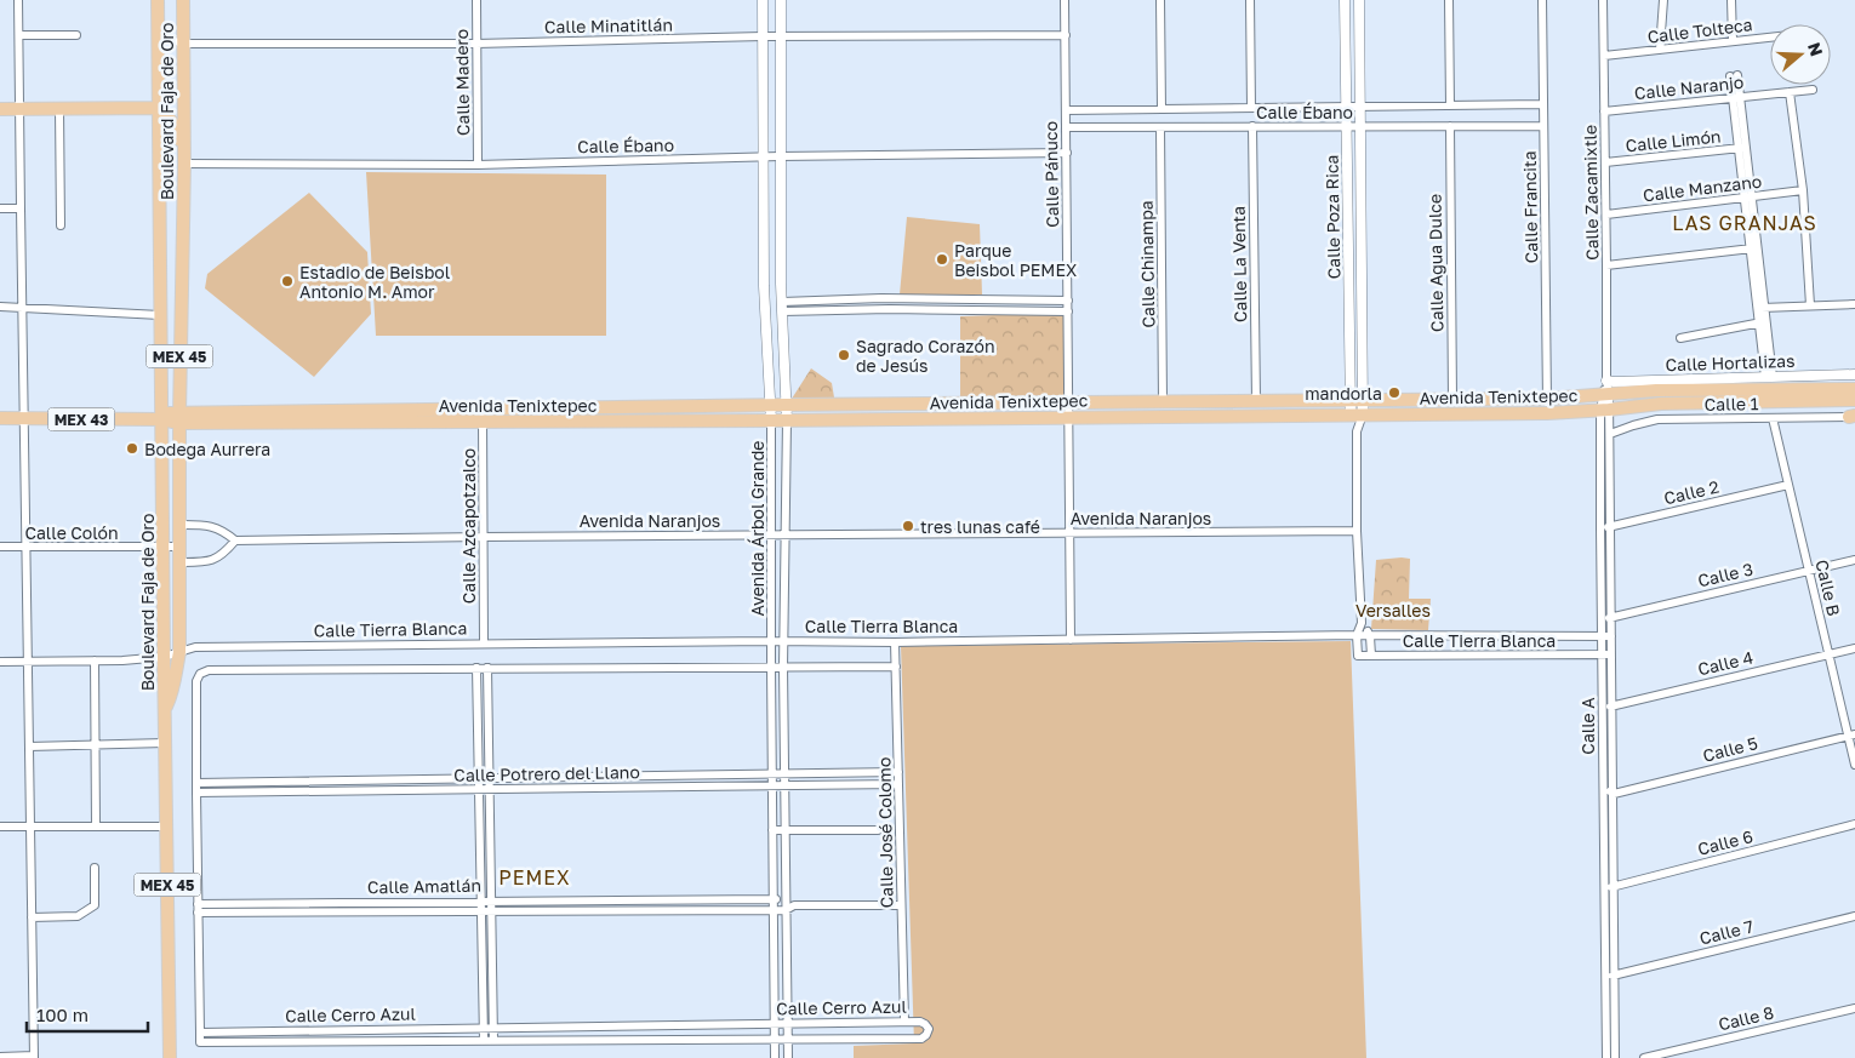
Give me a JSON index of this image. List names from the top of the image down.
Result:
{
  "streets": {
    "main road": [
      "Boulevard Faja de Oro",
      "MEX 45",
      "Avenida Tenixtepec",
      "MEX 43"
    ],
    "street": [
      "Calle Minatitlán",
      "Calle Tolteca",
      "Calle Madero",
      "Calle Naranjo",
      "Calle Ébano",
      "Calle Limón",
      "Calle Pánuco",
      "Calle Manzano",
      "Calle Zacamixtle",
      "Calle Francita",
      "Calle Poza Rica",
      "Calle Agua Dulce",
      "Calle Chinampa",
      "Calle La Venta",
      "Calle Hortalizas",
      "Calle 1",
      "Calle 2",
      "Avenida Naranjos",
      "Calle Azcapotzalco",
      "Avenida Árbol Grande",
      "Calle Colón",
      "Calle 3",
      "Calle B",
      "Calle Tierra Blanca",
      "Calle 4",
      "Calle A",
      "Calle 5",
      "Calle Potrero del Llano",
      "Calle José Colomo",
      "Calle 6",
      "Calle Amatlán",
      "Calle 7",
      "Calle Cerro Azul",
      "Calle 8"
    ]
  },
  "crossings": [
    ["Calle Minatitlán", "Calle Madero"],
    ["Calle Minatitlán", "Boulevard Faja de Oro"],
    ["Calle Minatitlán", "Calle Pánuco"],
    ["Calle Minatitlán", "Avenida Árbol Grande"],
    ["Calle Tolteca", "Calle Zacamixtle"],
    ["Calle Madero", "Calle Ébano"],
    ["Calle Naranjo", "Calle Zacamixtle"],
    ["Boulevard Faja de Oro", "Calle Ébano"],
    ["Boulevard Faja de Oro", "MEX 45"],
    ["Boulevard Faja de Oro", "Avenida Tenixtepec"],
    ["Boulevard Faja de Oro", "MEX 43"],
    ["Boulevard Faja de Oro", "Calle Colón"],
    ["Boulevard Faja de Oro", "Calle Tierra Blanca"],
    ["Calle Ébano", "Calle Pánuco"],
    ["Calle Ébano", "Calle Francita"],
    ["Calle Ébano", "Calle Poza Rica"],
    ["Calle Ébano", "Calle Agua Dulce"],
    ["Calle Ébano", "Calle Chinampa"],
    ["Calle Ébano", "Calle La Venta"],
    ["Calle Ébano", "Avenida Árbol Grande"],
    ["Calle Limón", "Calle Zacamixtle"],
    ["Calle Pánuco", "Avenida Tenixtepec"],
    ["Calle Pánuco", "Avenida Naranjos"],
    ["Calle Pánuco", "Calle Tierra Blanca"],
    ["Calle Manzano", "Calle Zacamixtle"],
    ["Calle Zacamixtle", "Calle Hortalizas"],
    ["Calle Zacamixtle", "Avenida Tenixtepec"],
    ["Calle Zacamixtle", "Calle A"],
    ["Calle Francita", "Avenida Tenixtepec"],
    ["Calle Poza Rica", "Avenida Tenixtepec"],
    ["Calle Poza Rica", "Avenida Naranjos"],
    ["Calle Poza Rica", "Calle Tierra Blanca"],
    ["Calle Agua Dulce", "Avenida Tenixtepec"],
    ["Calle Chinampa", "Avenida Tenixtepec"],
    ["Calle La Venta", "Avenida Tenixtepec"],
    ["Calle Hortalizas", "Avenida Tenixtepec"],
    ["Calle Hortalizas", "Calle A"],
    ["Avenida Tenixtepec", "MEX 43"],
    ["Avenida Tenixtepec", "Calle Azcapotzalco"],
    ["Avenida Tenixtepec", "Avenida Árbol Grande"],
    ["Avenida Tenixtepec", "Calle A"],
    ["Calle 1", "Calle B"],
    ["Calle 1", "Calle A"],
    ["Calle 2", "Calle B"],
    ["Calle 2", "Calle A"],
    ["Avenida Naranjos", "Calle Azcapotzalco"],
    ["Avenida Naranjos", "Avenida Árbol Grande"],
    ["Calle Azcapotzalco", "Calle Tierra Blanca"],
    ["Avenida Árbol Grande", "Calle Tierra Blanca"],
    ["Avenida Árbol Grande", "Calle Potrero del Llano"],
    ["Avenida Árbol Grande", "Calle Amatlán"],
    ["Avenida Árbol Grande", "Calle Cerro Azul"],
    ["Calle 3", "Calle B"],
    ["Calle 3", "Calle A"],
    ["Calle B", "Calle 4"],
    ["Calle B", "Calle 5"],
    ["Calle Tierra Blanca", "Calle A"],
    ["Calle Tierra Blanca", "Calle José Colomo"],
    ["Calle 4", "Calle A"],
    ["Calle A", "Calle 5"],
    ["Calle A", "Calle 6"],
    ["Calle A", "Calle 7"],
    ["Calle Potrero del Llano", "Calle José Colomo"],
    ["Calle José Colomo", "Calle Amatlán"],
    ["Calle José Colomo", "Calle Cerro Azul"]
  ],
  "districts": ["LAS GRANJAS", "PEMEX"],
  "parks": ["Versalles"],
  "places": [
    "Parque Beisbol PEMEX",
    "Estadio de Beisbol Antonio M. Amor",
    "Sagrado Corazón de Jesús",
    "mandorla",
    "Bodega Aurrera",
    "tres lunas café"
  ],
  "scale_bar": "100 m",
  "north": "right"
}
